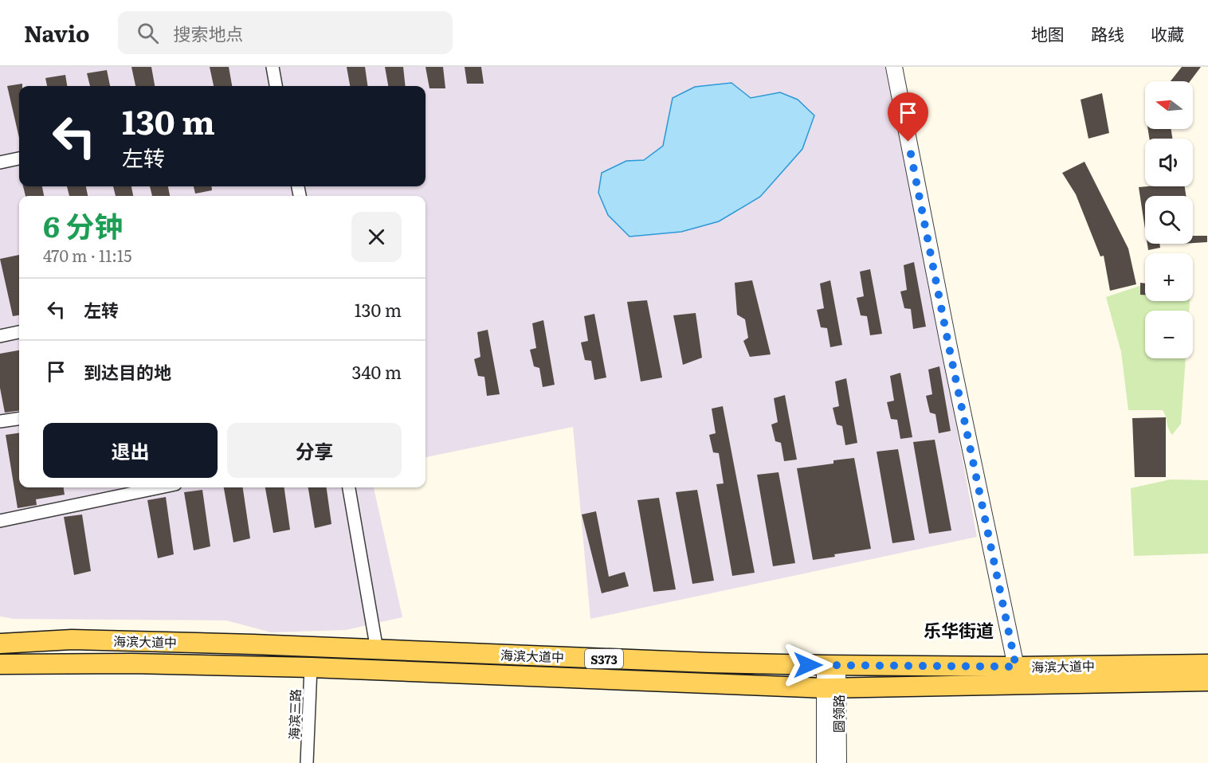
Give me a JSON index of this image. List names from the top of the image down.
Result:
{
  "streets": {
    "main road": ["海滨大道中", "S373"],
    "street": ["圆领路", "海滨三路"]
  },
  "crossings": [
    ["海滨大道中", "圆领路"],
    ["海滨大道中", "海滨三路"]
  ],
  "districts": ["乐华街道"],
  "north": "left",
  "page": {
    "header": "Navio",
    "search": "搜索地点",
    "nav": ["地图", "路线", "收藏"],
    "map_buttons": ["+", "−"],
    "turn": ["130 m", "左转"],
    "heading": ["6 分钟", "470 m · 11:15"],
    "list": [
      {
        "name": "左转",
        "value": "130 m"
      },
      {
        "name": "到达目的地",
        "value": "340 m"
      }
    ],
    "buttons": ["退出", "分享"]
  }
}
